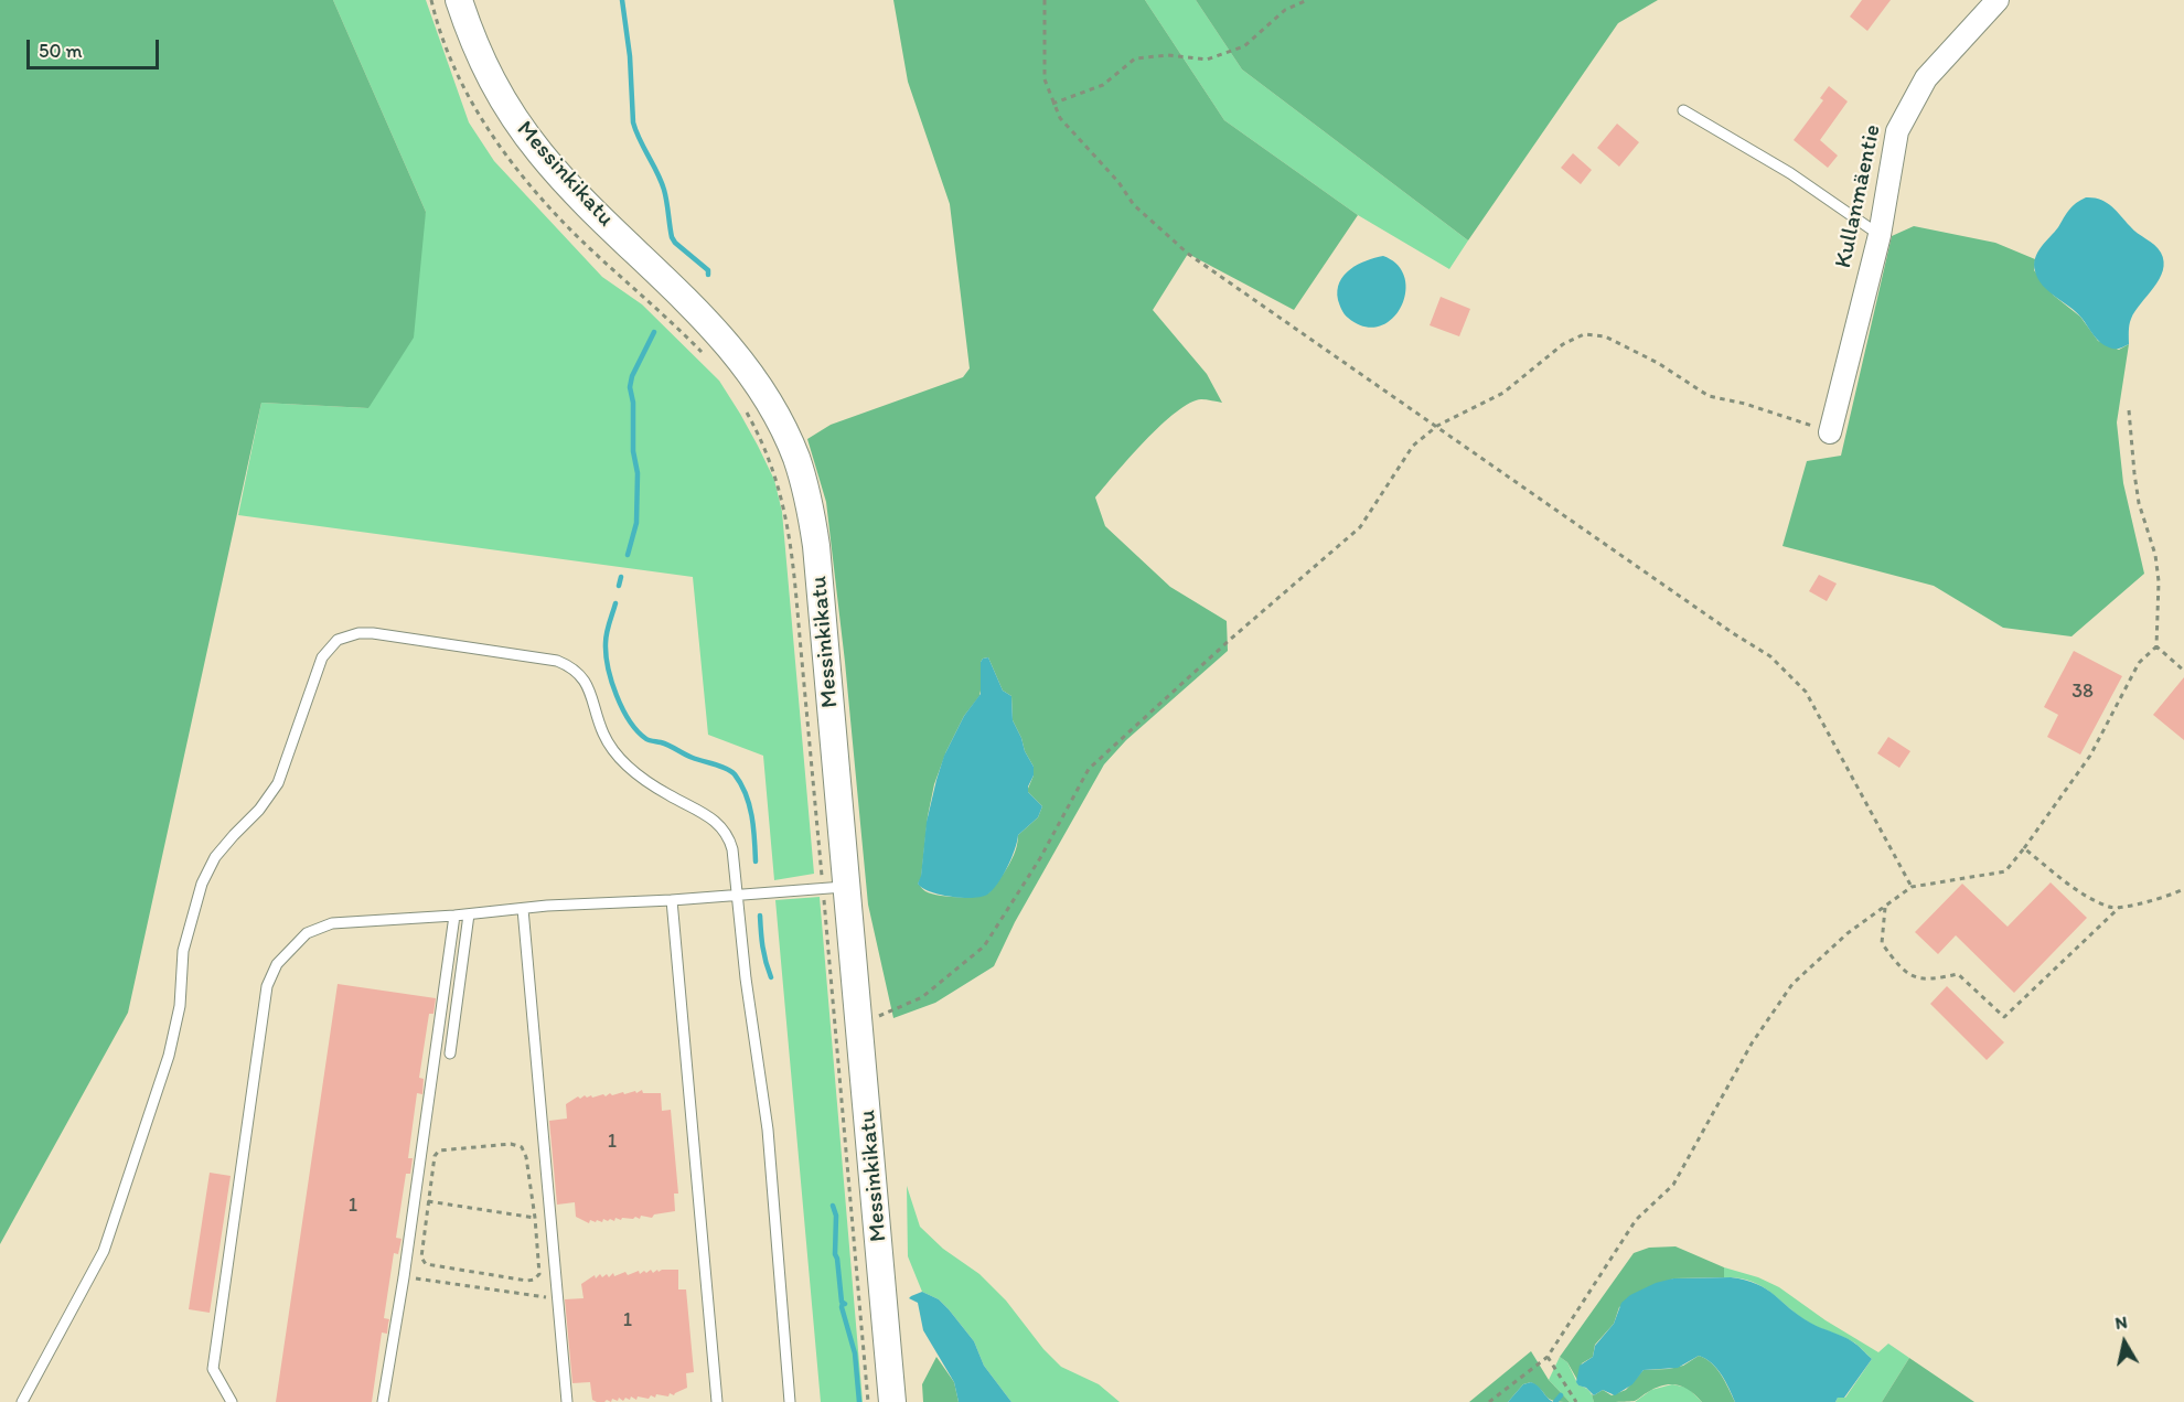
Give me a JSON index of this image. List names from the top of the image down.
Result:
{
  "streets": {
    "street": ["Messinkikatu", "Kullanmäentie"]
  },
  "house_numbers": [
    "38",
    "1",
    "1",
    "1"
  ],
  "scale_bar": "50 m",
  "north": "top"
}
